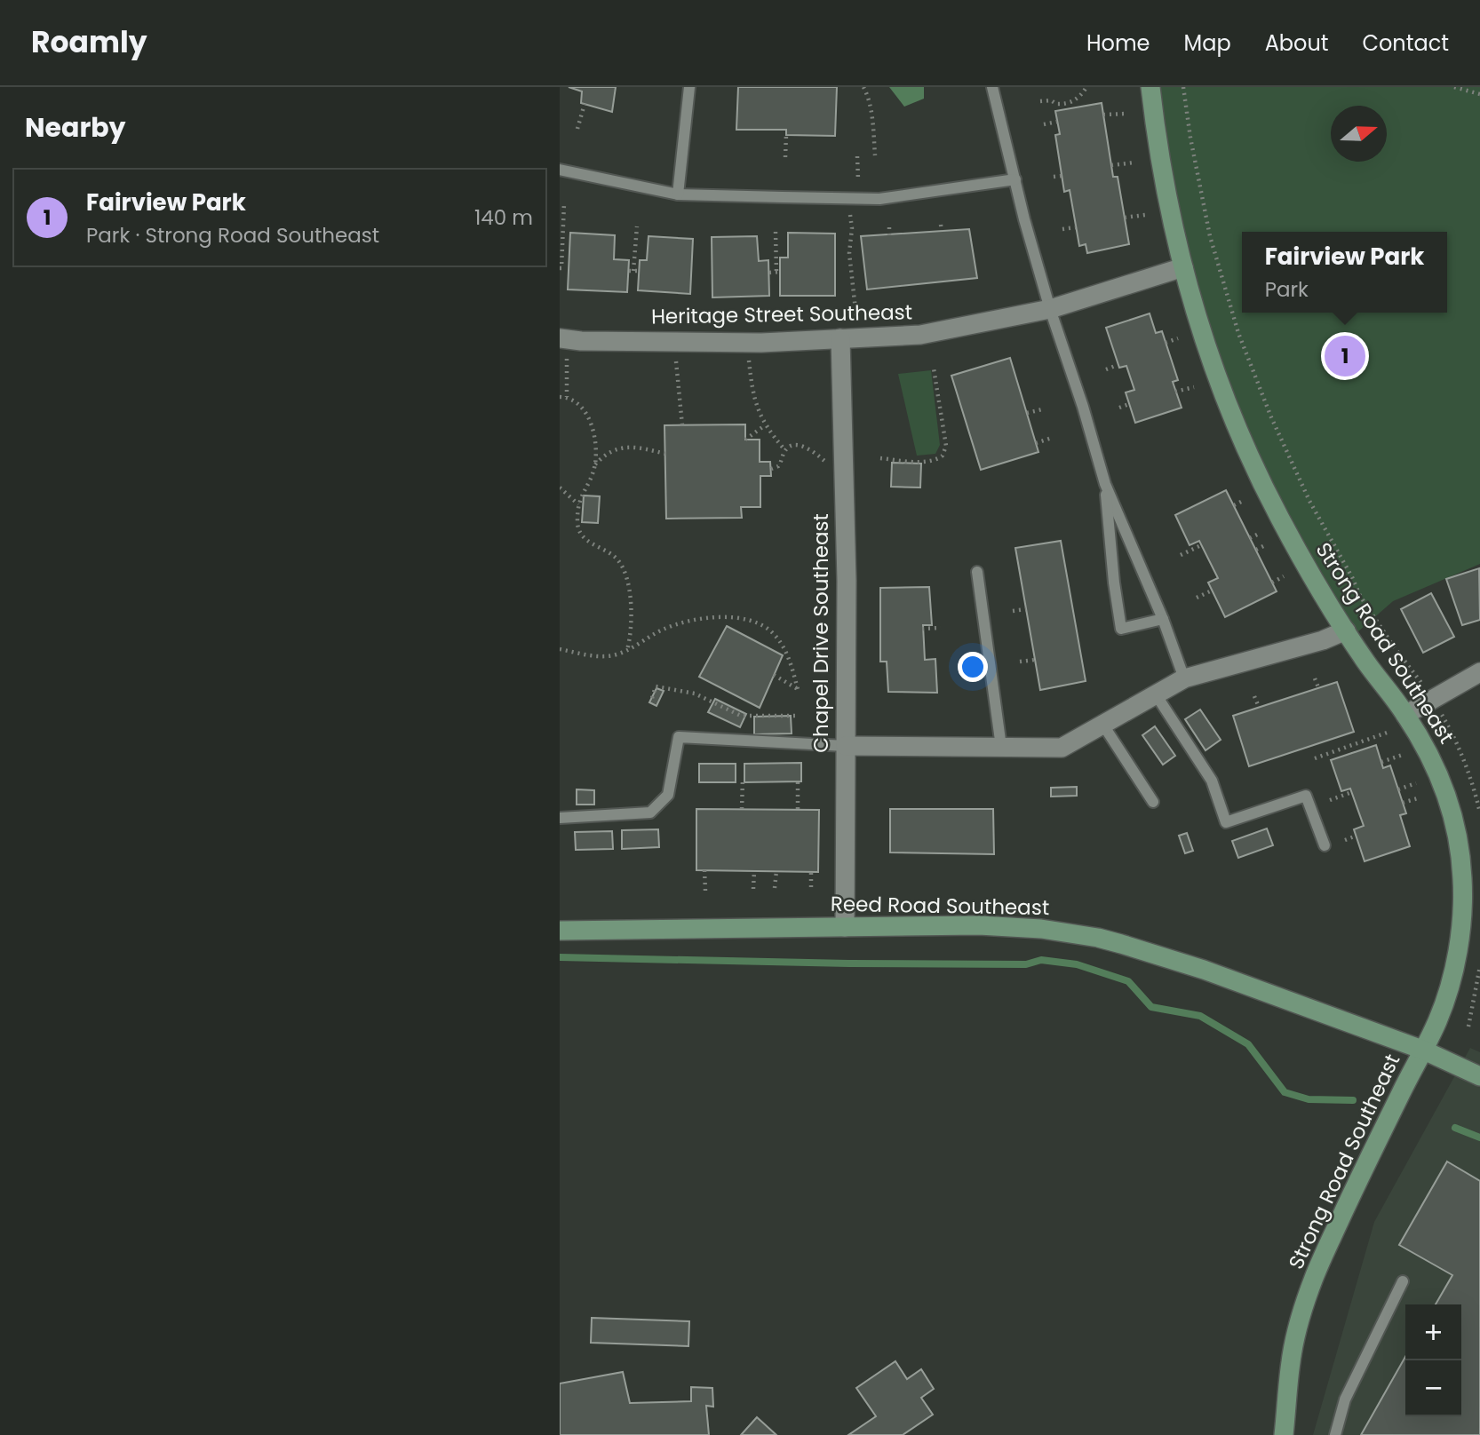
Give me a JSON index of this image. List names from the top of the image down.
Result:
{
  "streets": {
    "street": [
      "Heritage Street Southeast",
      "Chapel Drive Southeast",
      "Strong Road Southeast",
      "Reed Road Southeast"
    ]
  },
  "crossings": [
    ["Heritage Street Southeast", "Chapel Drive Southeast"],
    ["Heritage Street Southeast", "Strong Road Southeast"],
    ["Chapel Drive Southeast", "Reed Road Southeast"],
    ["Strong Road Southeast", "Reed Road Southeast"]
  ],
  "north": "right",
  "page": {
    "header": "Roamly",
    "nav": [
      "Home",
      "Map",
      "About",
      "Contact"
    ],
    "heading": "Nearby",
    "list": [
      {
        "mark": "1",
        "name": "Fairview Park",
        "note": "Park · Strong Road Southeast",
        "value": "140 m"
      }
    ],
    "popup": ["Fairview Park", "Park"],
    "pins": "1",
    "map_buttons": ["+", "−"]
  }
}
